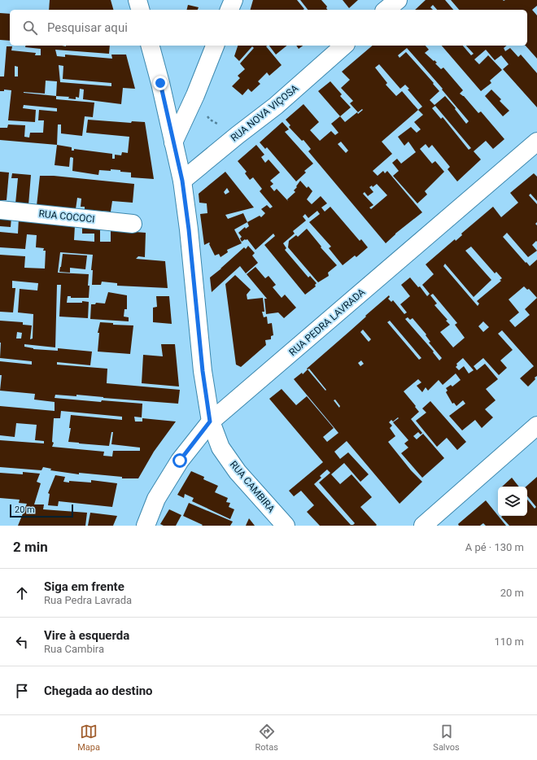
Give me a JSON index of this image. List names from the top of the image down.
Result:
{
  "streets": {
    "street": [
      "RUA NOVA VIÇOSA",
      "RUA COCOCI",
      "RUA PEDRA LAVRADA",
      "RUA CAMBIRA"
    ]
  },
  "crossings": [
    ["RUA NOVA VIÇOSA", "RUA CAMBIRA"],
    ["RUA PEDRA LAVRADA", "RUA CAMBIRA"]
  ],
  "scale_bar": "20 m",
  "page": {
    "search": "Pesquisar aqui",
    "scale": "20 m",
    "heading": ["2 min", "A pé · 130 m"],
    "list": [
      ["Siga em frente", "Rua Pedra Lavrada", "20 m"],
      ["Vire à esquerda", "Rua Cambira", "110 m"],
      "Chegada ao destino"
    ],
    "nav": ["Mapa", "Rotas", "Salvos"]
  }
}
